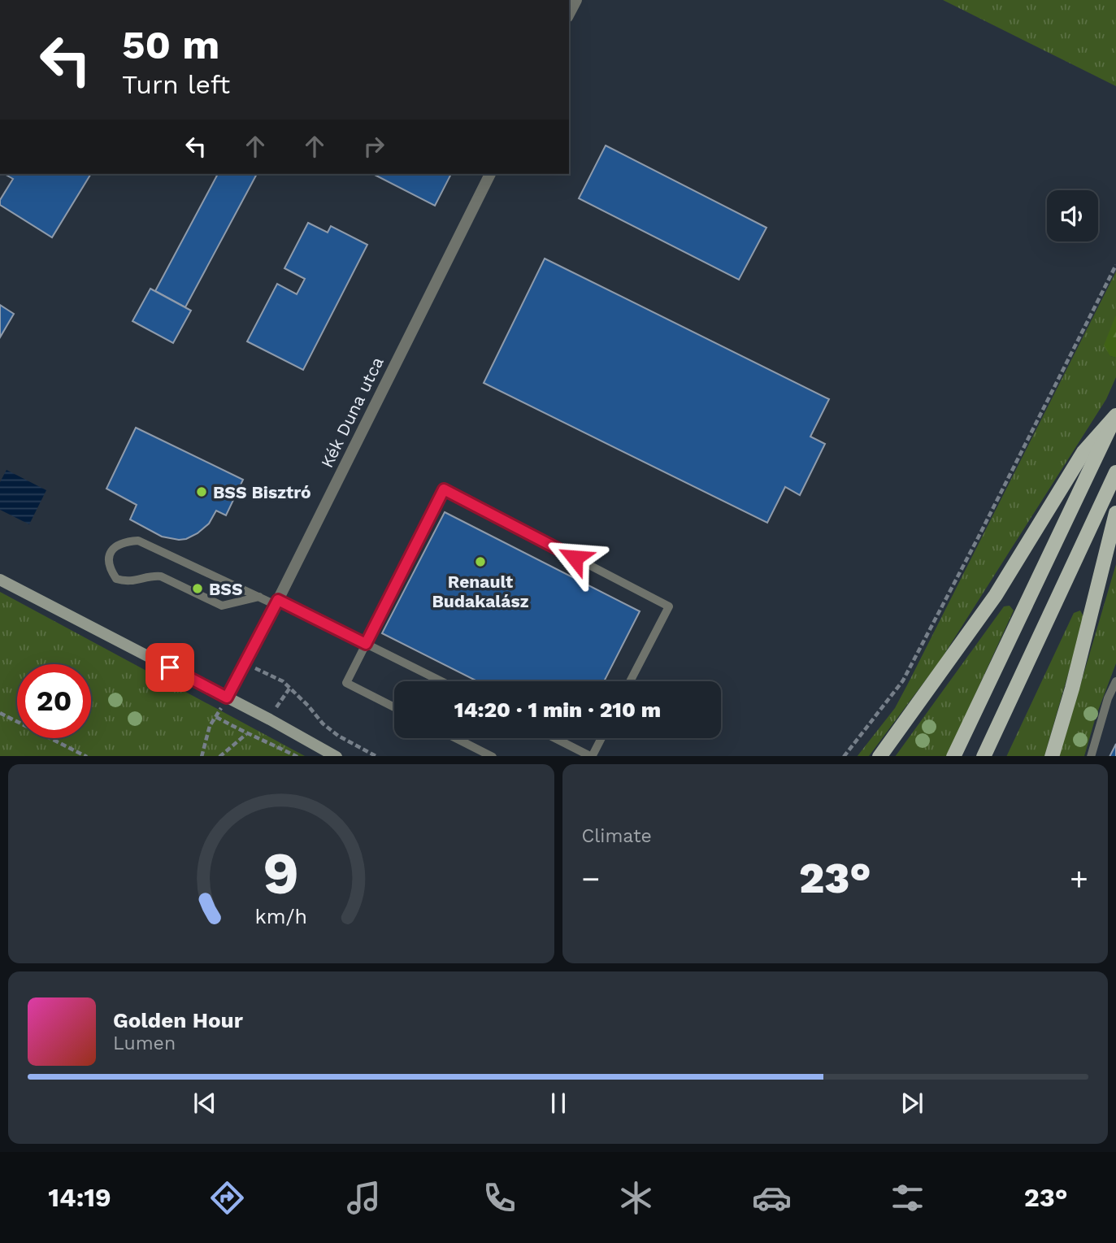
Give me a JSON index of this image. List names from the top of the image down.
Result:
{
  "streets": {
    "street": ["Kék Duna utca"]
  },
  "places": ["BSS Bisztró", "Renault Budakalász", "BSS"],
  "page": {
    "turn": ["50 m", "Turn left"],
    "limit": "20",
    "trip": "14:20 · 1 min · 210 m",
    "tile": "Climate",
    "heat": ["−", "23°", "+"],
    "song": ["Golden Hour", "Lumen"],
    "tabs": ["14:19", "23°"],
    "gauge": ["9", "km/h"]
  }
}
